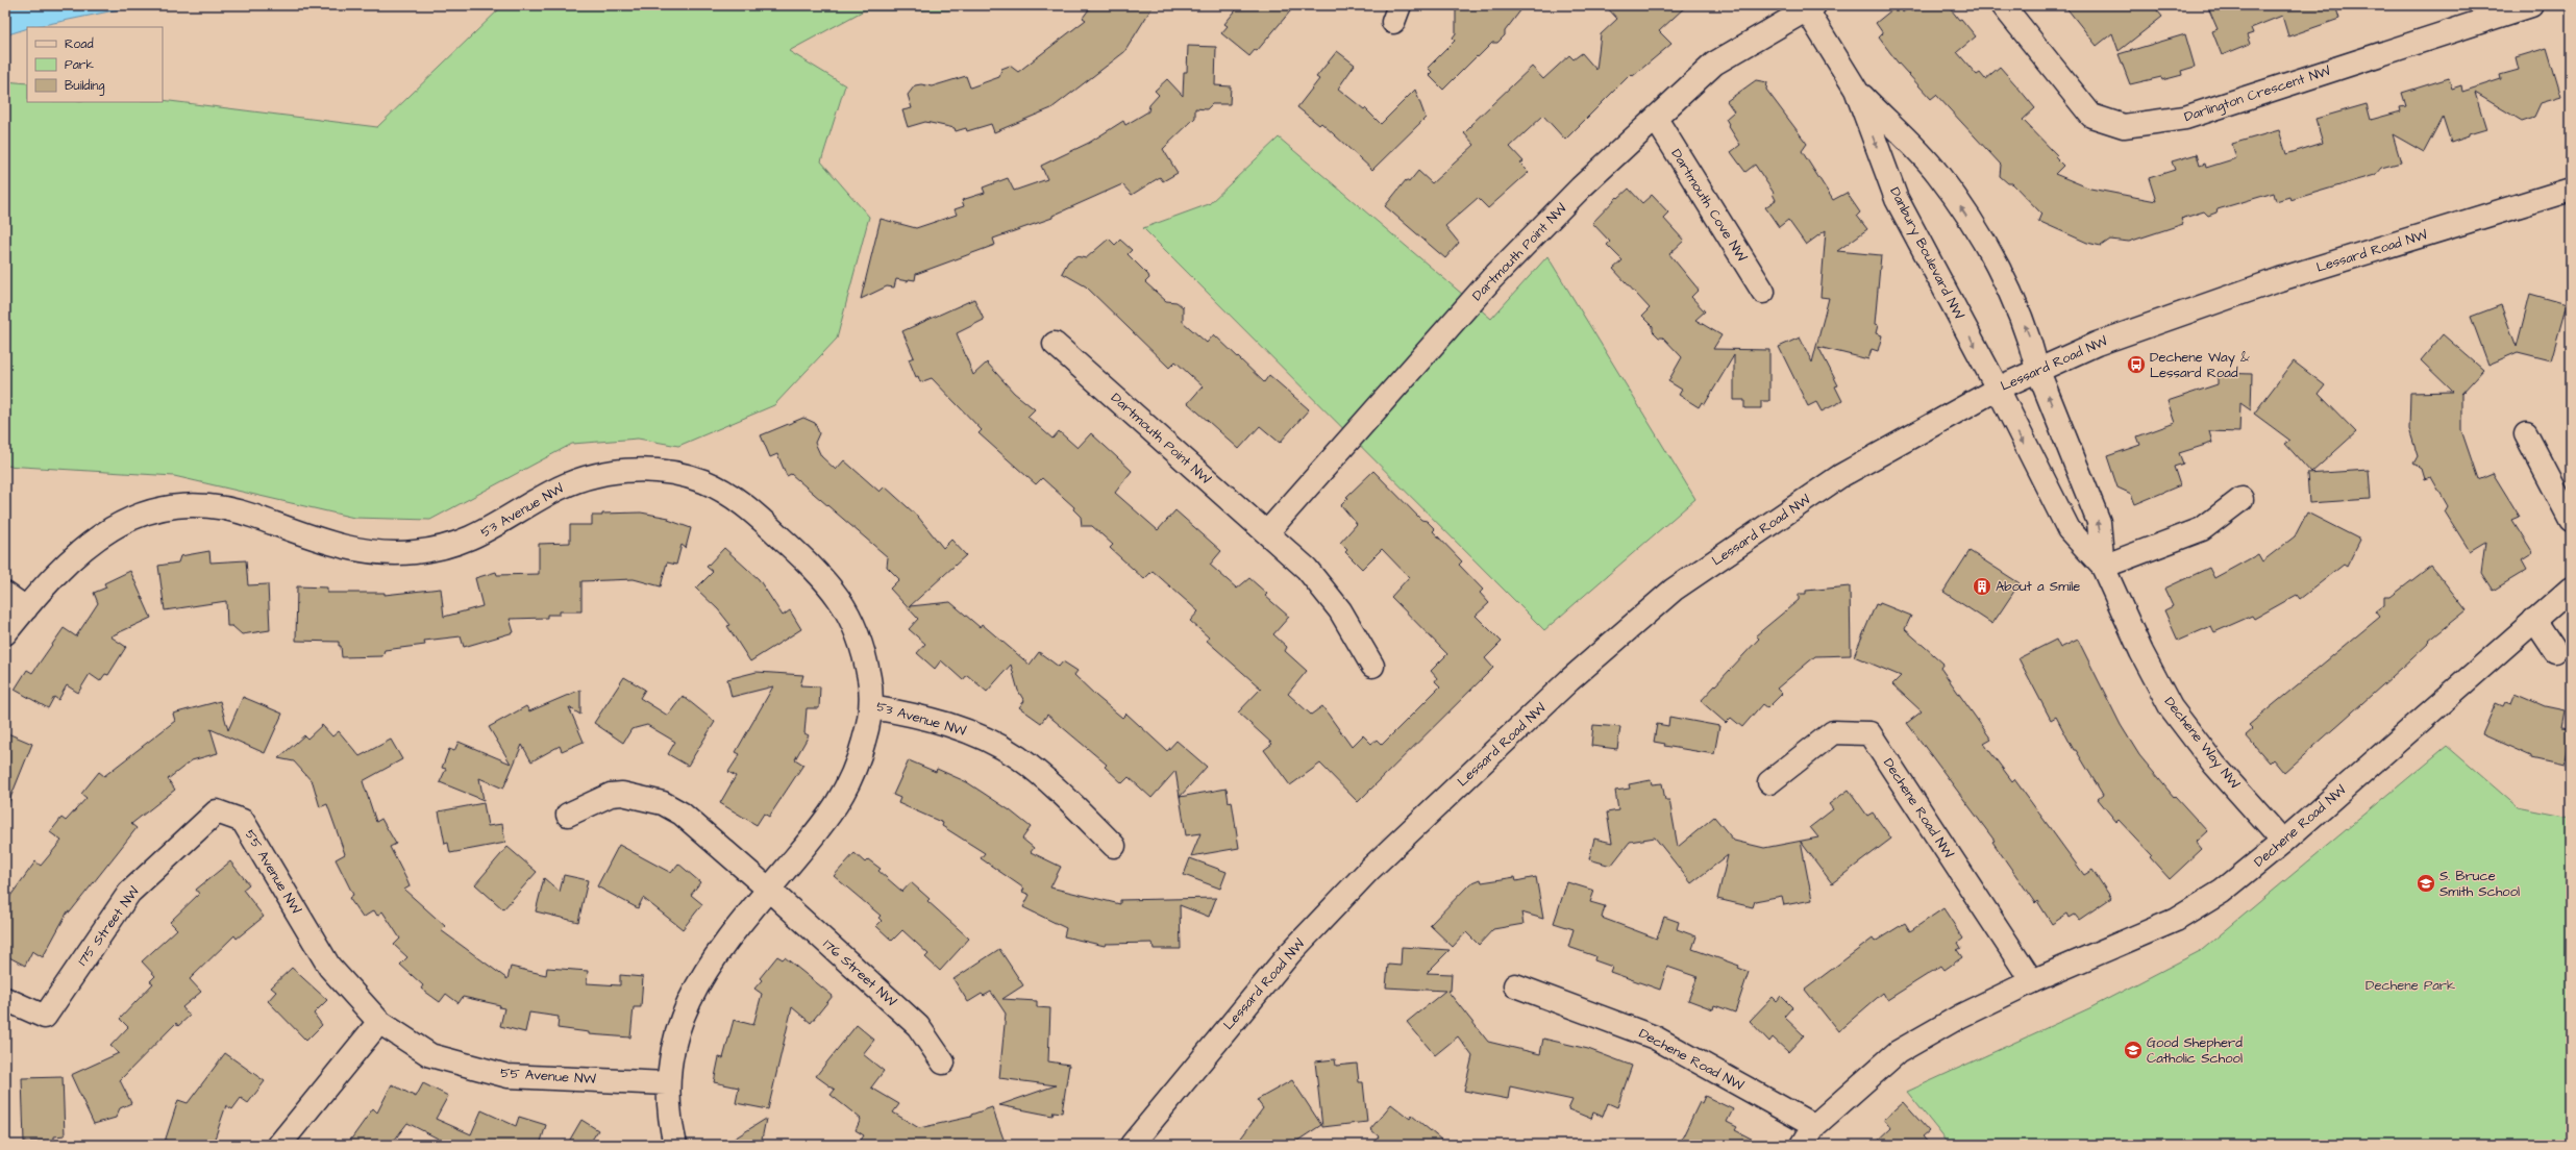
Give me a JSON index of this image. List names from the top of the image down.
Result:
{
  "streets": {
    "street": [
      "Darlington Crescent NW",
      "Dartmouth Cove NW",
      "Lessard Road NW",
      "Dartmouth Point NW",
      "Danbury Boulevard NW",
      "53 Avenue NW",
      "Dechene Way NW",
      "Dechene Road NW",
      "55 Avenue NW",
      "175 Street NW",
      "176 Street NW"
    ]
  },
  "crossings": [
    ["Dartmouth Cove NW", "Dartmouth Point NW"],
    ["Lessard Road NW", "Danbury Boulevard NW"],
    ["Lessard Road NW", "Dechene Way NW"],
    ["Dartmouth Point NW", "Danbury Boulevard NW"],
    ["Danbury Boulevard NW", "Dechene Way NW"],
    ["Dechene Way NW", "Dechene Road NW"],
    ["55 Avenue NW", "175 Street NW"]
  ],
  "parks": ["Dechene Park"],
  "places": {
    "bus stop": ["Dechene Way & Lessard Road"],
    "building": ["About a Smile"],
    "school or university": ["S. Bruce Smith School", "Good Shepherd Catholic School"]
  },
  "legend": ["Road", "Park", "Building"]
}
